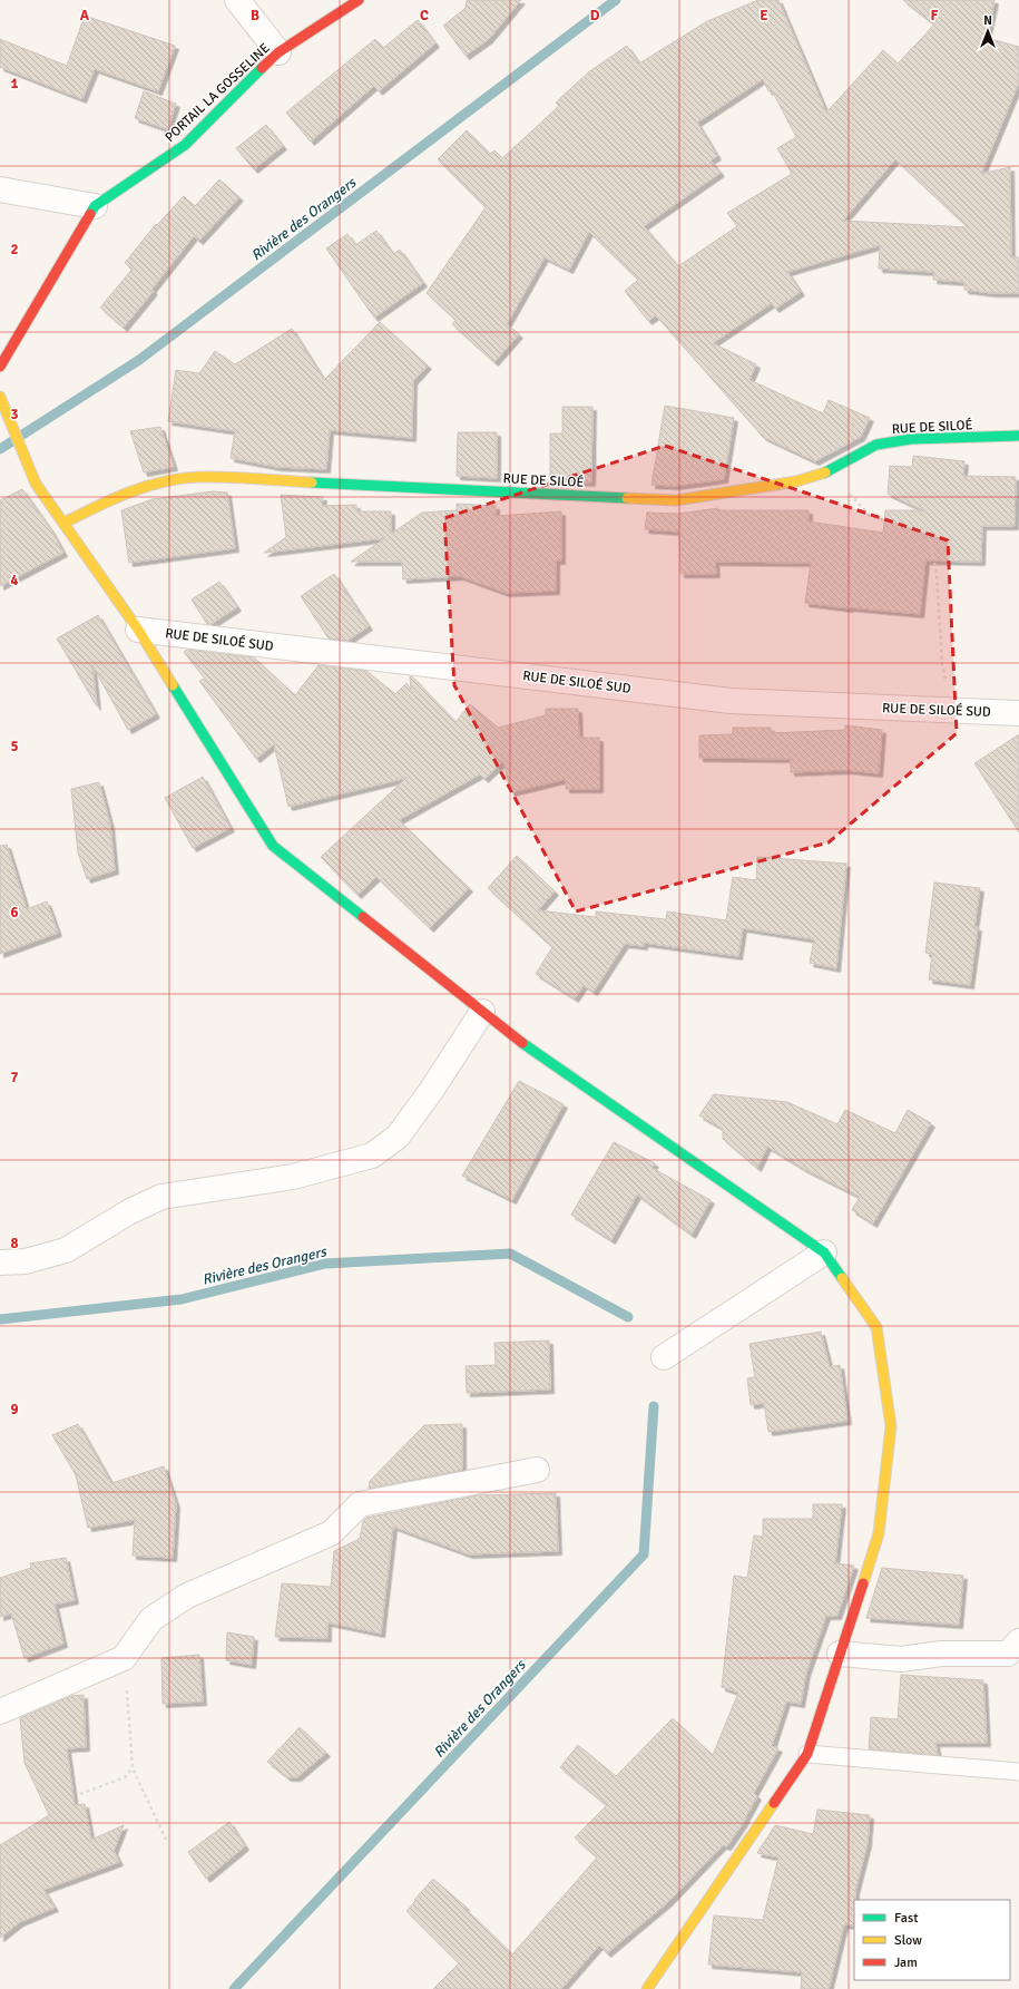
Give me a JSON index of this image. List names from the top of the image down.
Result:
{
  "streets": {
    "street": ["PORTAIL LA GOSSELINE", "RUE DE SILOÉ", "RUE DE SILOÉ SUD"]
  },
  "water": ["Rivière des Orangers"],
  "legend": ["Fast", "Slow", "Jam"],
  "north": "top",
  "grid": {
    "columns": [
      "A",
      "B",
      "C",
      "D",
      "E",
      "F"
    ],
    "rows": [
      "1",
      "2",
      "3",
      "4",
      "5",
      "6",
      "7",
      "8",
      "9"
    ]
  }
}
